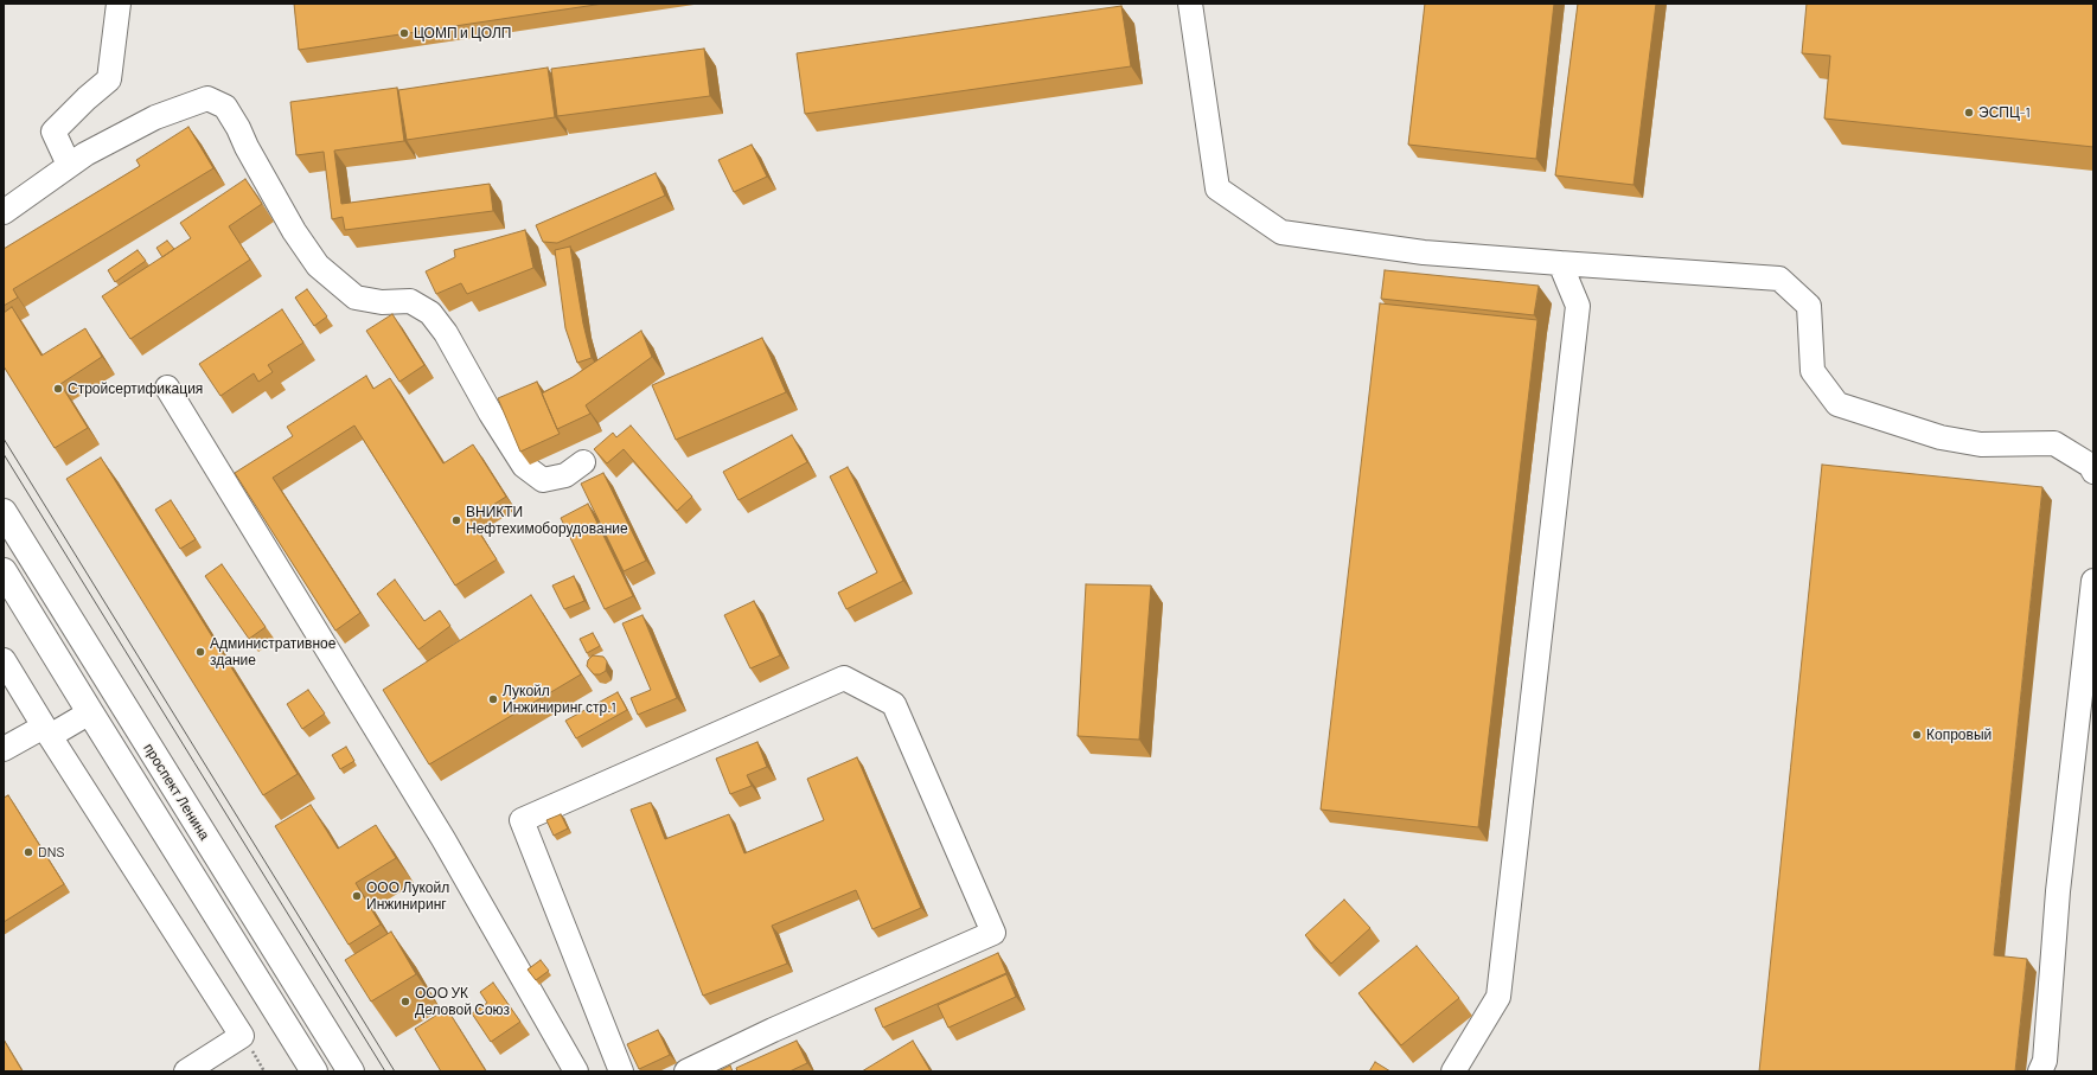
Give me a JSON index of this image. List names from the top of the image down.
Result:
{
  "streets": {
    "main road": ["проспект Ленина"]
  },
  "places": [
    "ЦОМП и ЦОЛП",
    "ЭСПЦ-1",
    "Стройсертификация",
    "ВНИКТИ Нефтехимоборудование",
    "Административное здание",
    "Лукойл Инжиниринг стр.1",
    "Копровый",
    "DNS",
    "ООО Лукойл Инжиниринг",
    "ООО УК Деловой Союз"
  ]
}
